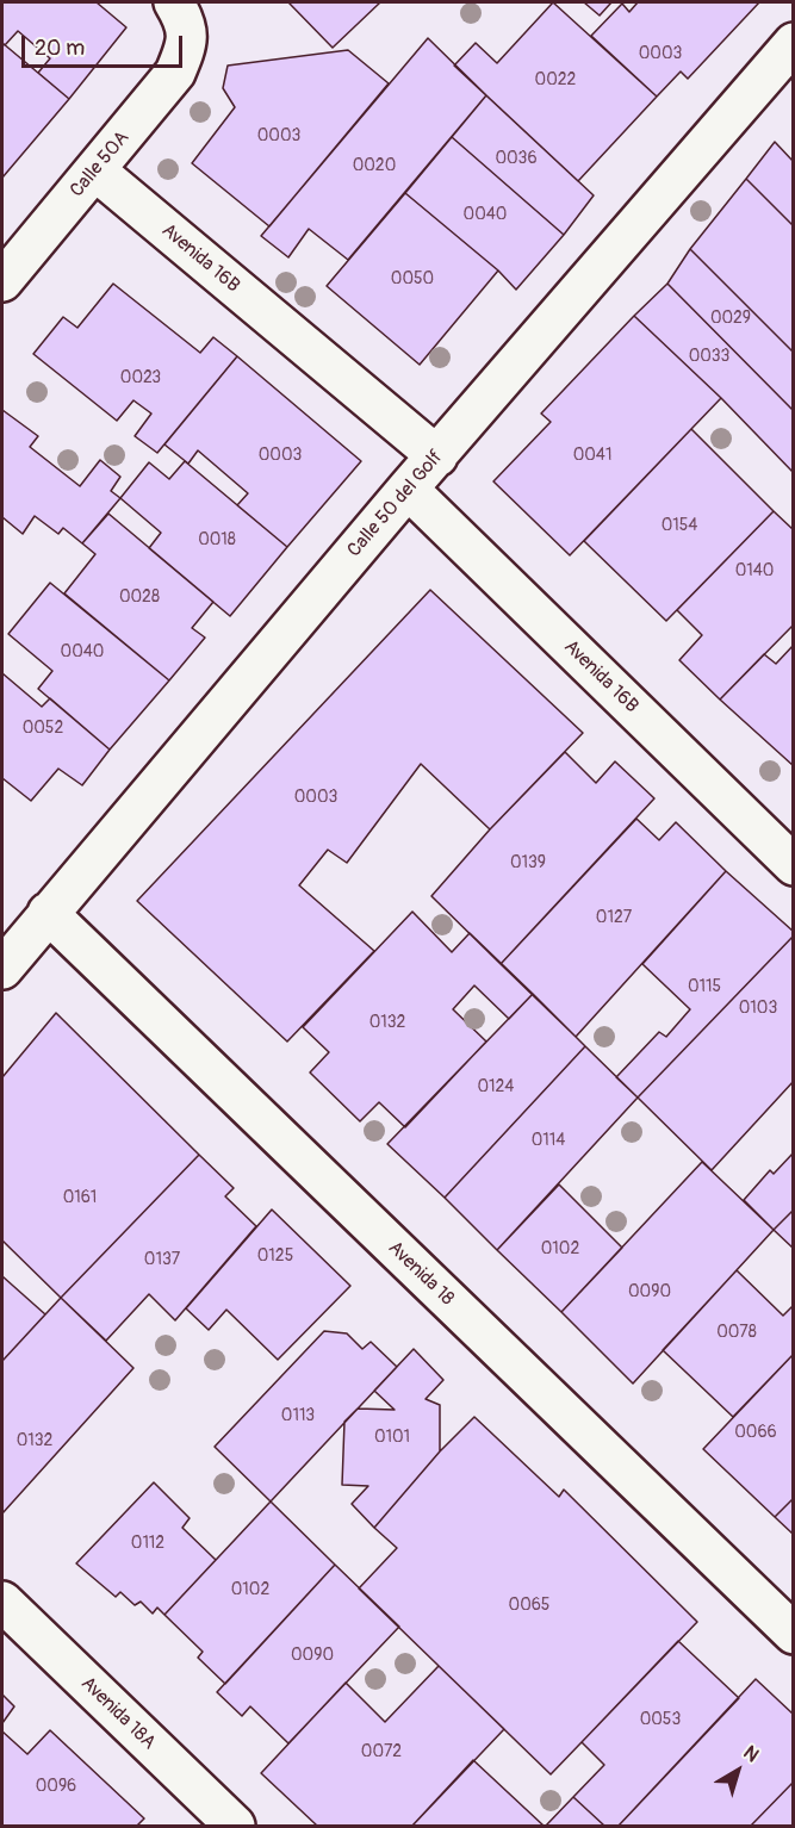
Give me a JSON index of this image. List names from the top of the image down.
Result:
{
  "streets": {
    "street": [
      "Calle 50A",
      "Avenida 16B",
      "Calle 50 del Golf",
      "Avenida 18",
      "Avenida 18A"
    ]
  },
  "crossings": [
    ["Calle 50A", "Avenida 16B"],
    ["Avenida 16B", "Calle 50 del Golf"],
    ["Calle 50 del Golf", "Avenida 18"]
  ],
  "house_numbers": [
    "0003",
    "0022",
    "0003",
    "0036",
    "0020",
    "0040",
    "0050",
    "0029",
    "0033",
    "0023",
    "0003",
    "0041",
    "0154",
    "0018",
    "0140",
    "0028",
    "0040",
    "0052",
    "0003",
    "0139",
    "0127",
    "0115",
    "0103",
    "0132",
    "0124",
    "0114",
    "0161",
    "0102",
    "0125",
    "0137",
    "0090",
    "0078",
    "0113",
    "0066",
    "0101",
    "0132",
    "0112",
    "0102",
    "0065",
    "0090",
    "0053",
    "0072",
    "0096"
  ],
  "scale_bar": "20 m",
  "north": "top right"
}
